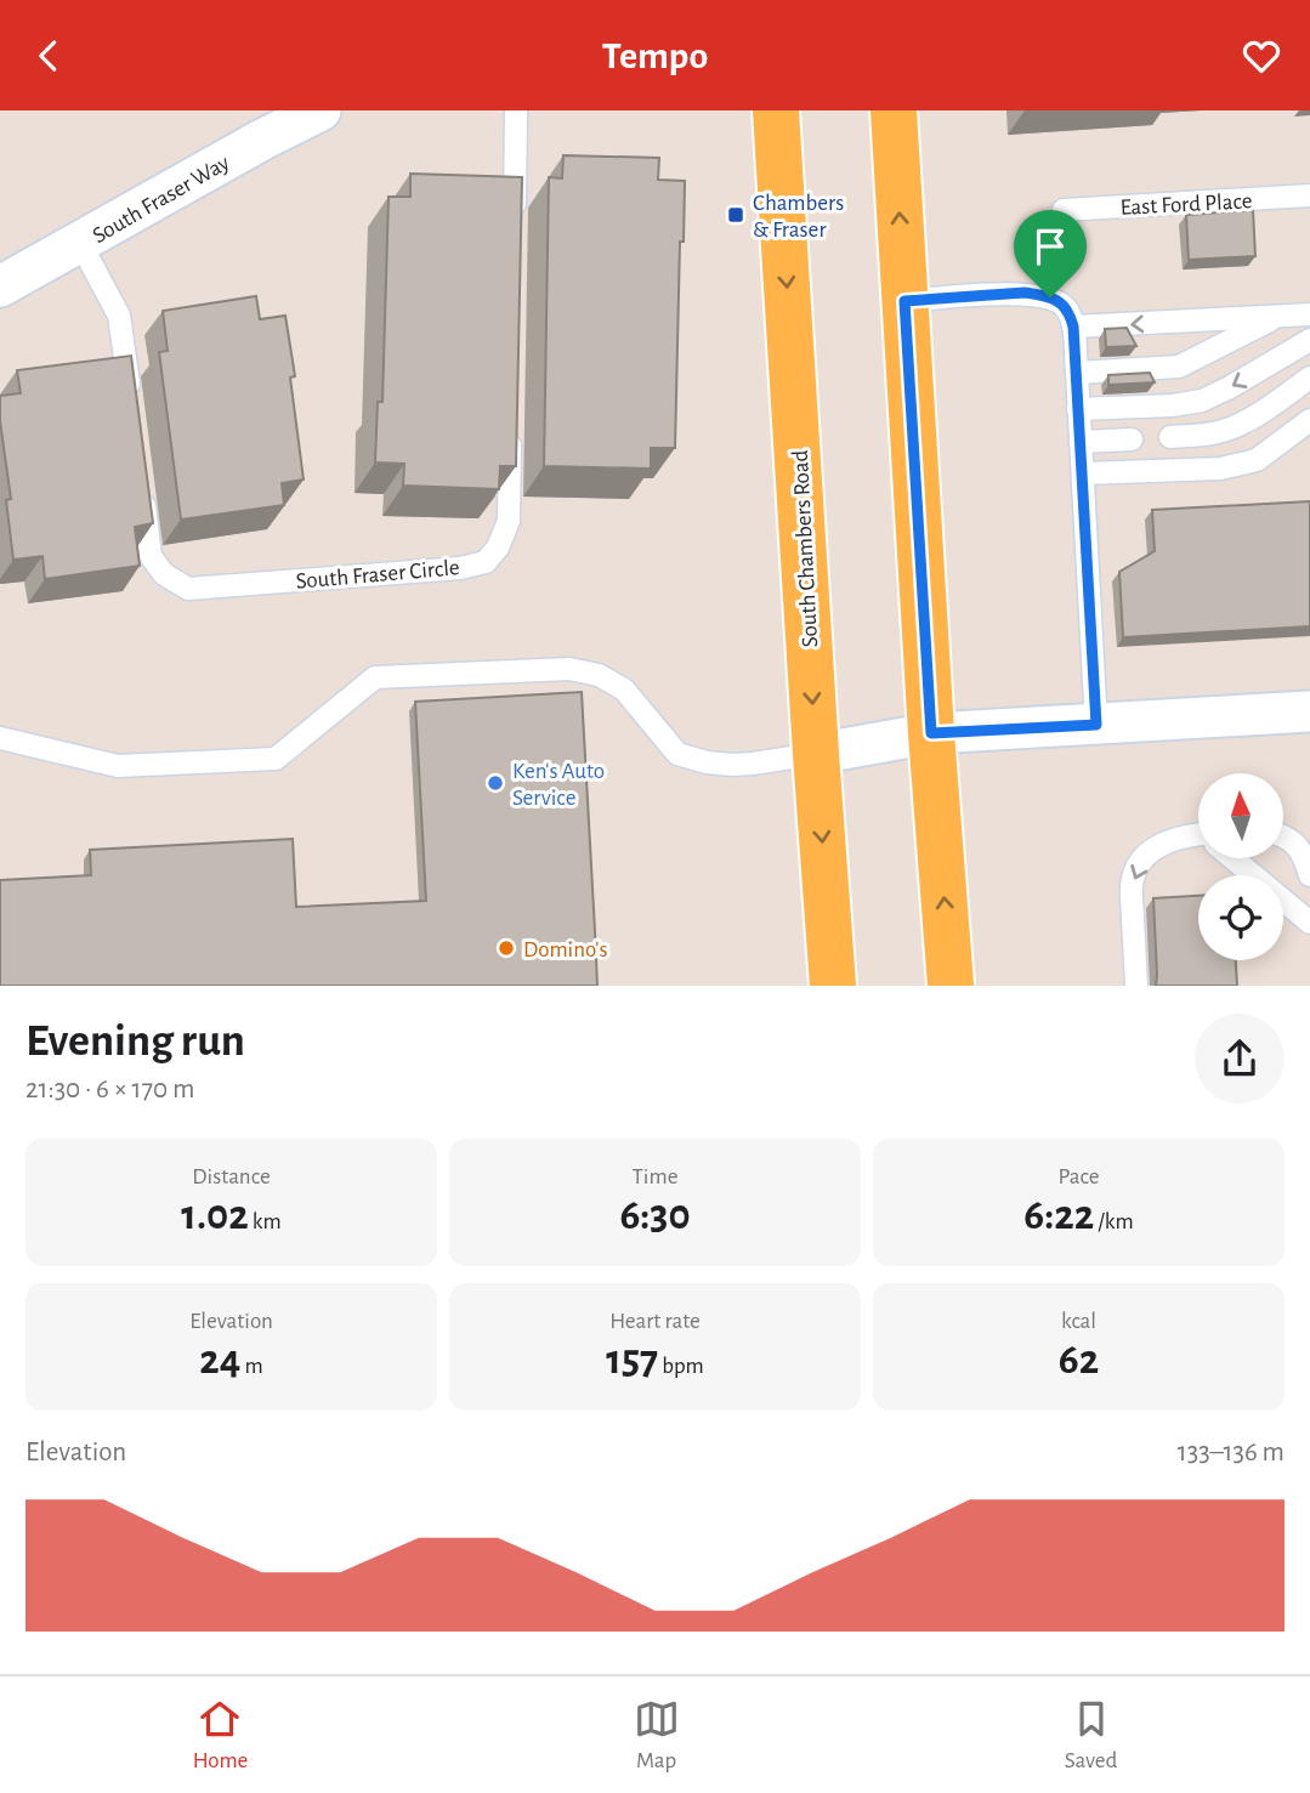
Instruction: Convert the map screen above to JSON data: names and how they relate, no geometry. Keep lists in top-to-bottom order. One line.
{"streets":{"main road":["South Chambers Road"],"street":["South Fraser Way"],"lane":["East Ford Place","South Fraser Circle"]},"places":{"transit":["Chambers & Fraser"],"other":["Ken's Auto Service","Domino's"]},"north":"top","page":{"header":"Tempo","heading":["Evening run","21:30 · 6 × 170 m"],"stats":[["Distance","1.02 km"],["Time","6:30"],["Pace","6:22 /km"],["Elevation","24 m"],["Heart rate","157 bpm"],["kcal","62"]],"chart":["Elevation","133–136 m"],"tabs":["Home","Map","Saved"]}}
